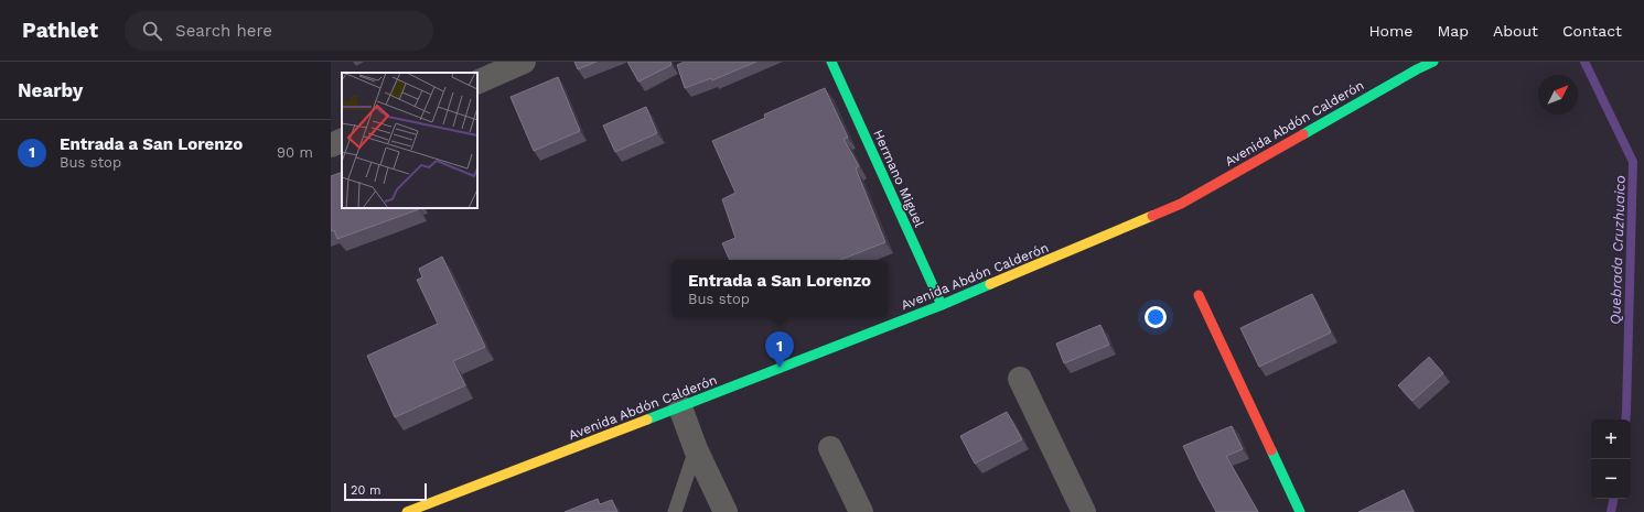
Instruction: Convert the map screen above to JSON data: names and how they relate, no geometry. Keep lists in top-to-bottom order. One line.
{"streets":{"street":["Avenida Abdón Calderón","Hermano Miguel"]},"crossings":[["Avenida Abdón Calderón","Hermano Miguel"]],"water":["Quebrada Cruzhuaico"],"scale_bar":"20 m","north":"top right","page":{"header":"Pathlet","search":"Search here","nav":["Home","Map","About","Contact"],"heading":"Nearby","list":[{"mark":"1","name":"Entrada a San Lorenzo","note":"Bus stop","value":"90 m"}],"popup":["Entrada a San Lorenzo","Bus stop"],"pins":"1","map_buttons":["+","−"],"scale":"20 m"}}
